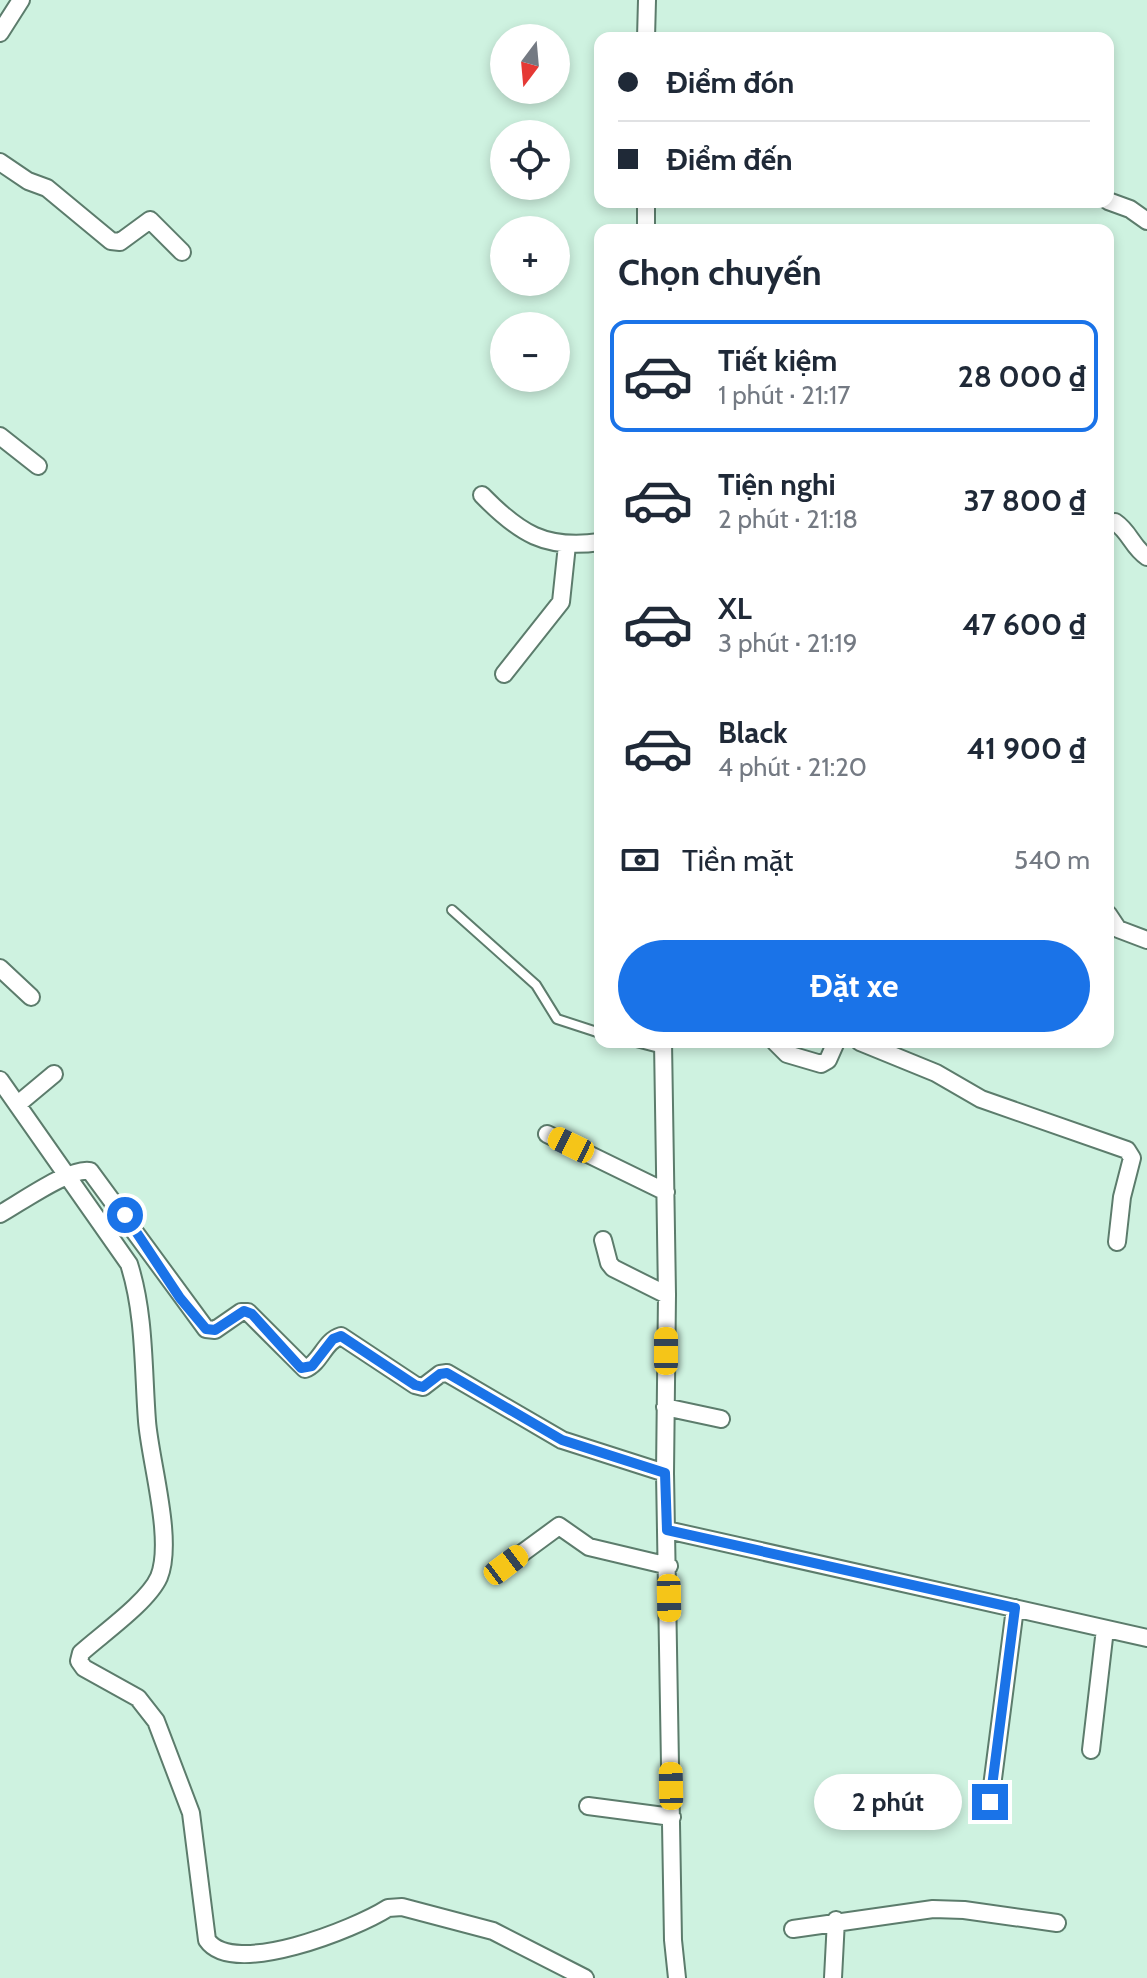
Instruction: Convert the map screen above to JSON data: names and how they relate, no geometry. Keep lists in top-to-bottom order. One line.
{"north":"bottom","page":{"map_buttons":["+","−"],"banner":["Điểm đón","Điểm đến"],"heading":"Chọn chuyến","list":[{"name":"Tiết kiệm","note":"1 phút · 21:17","value":"28 000 ₫"},{"name":"Tiện nghi","note":"2 phút · 21:18","value":"37 800 ₫"},{"name":"XL","note":"3 phút · 21:19","value":"47 600 ₫"},{"name":"Black","note":"4 phút · 21:20","value":"41 900 ₫"}],"pay":["Tiền mặt","540 m"],"buttons":"Đặt xe","bubble":"2 phút"}}
